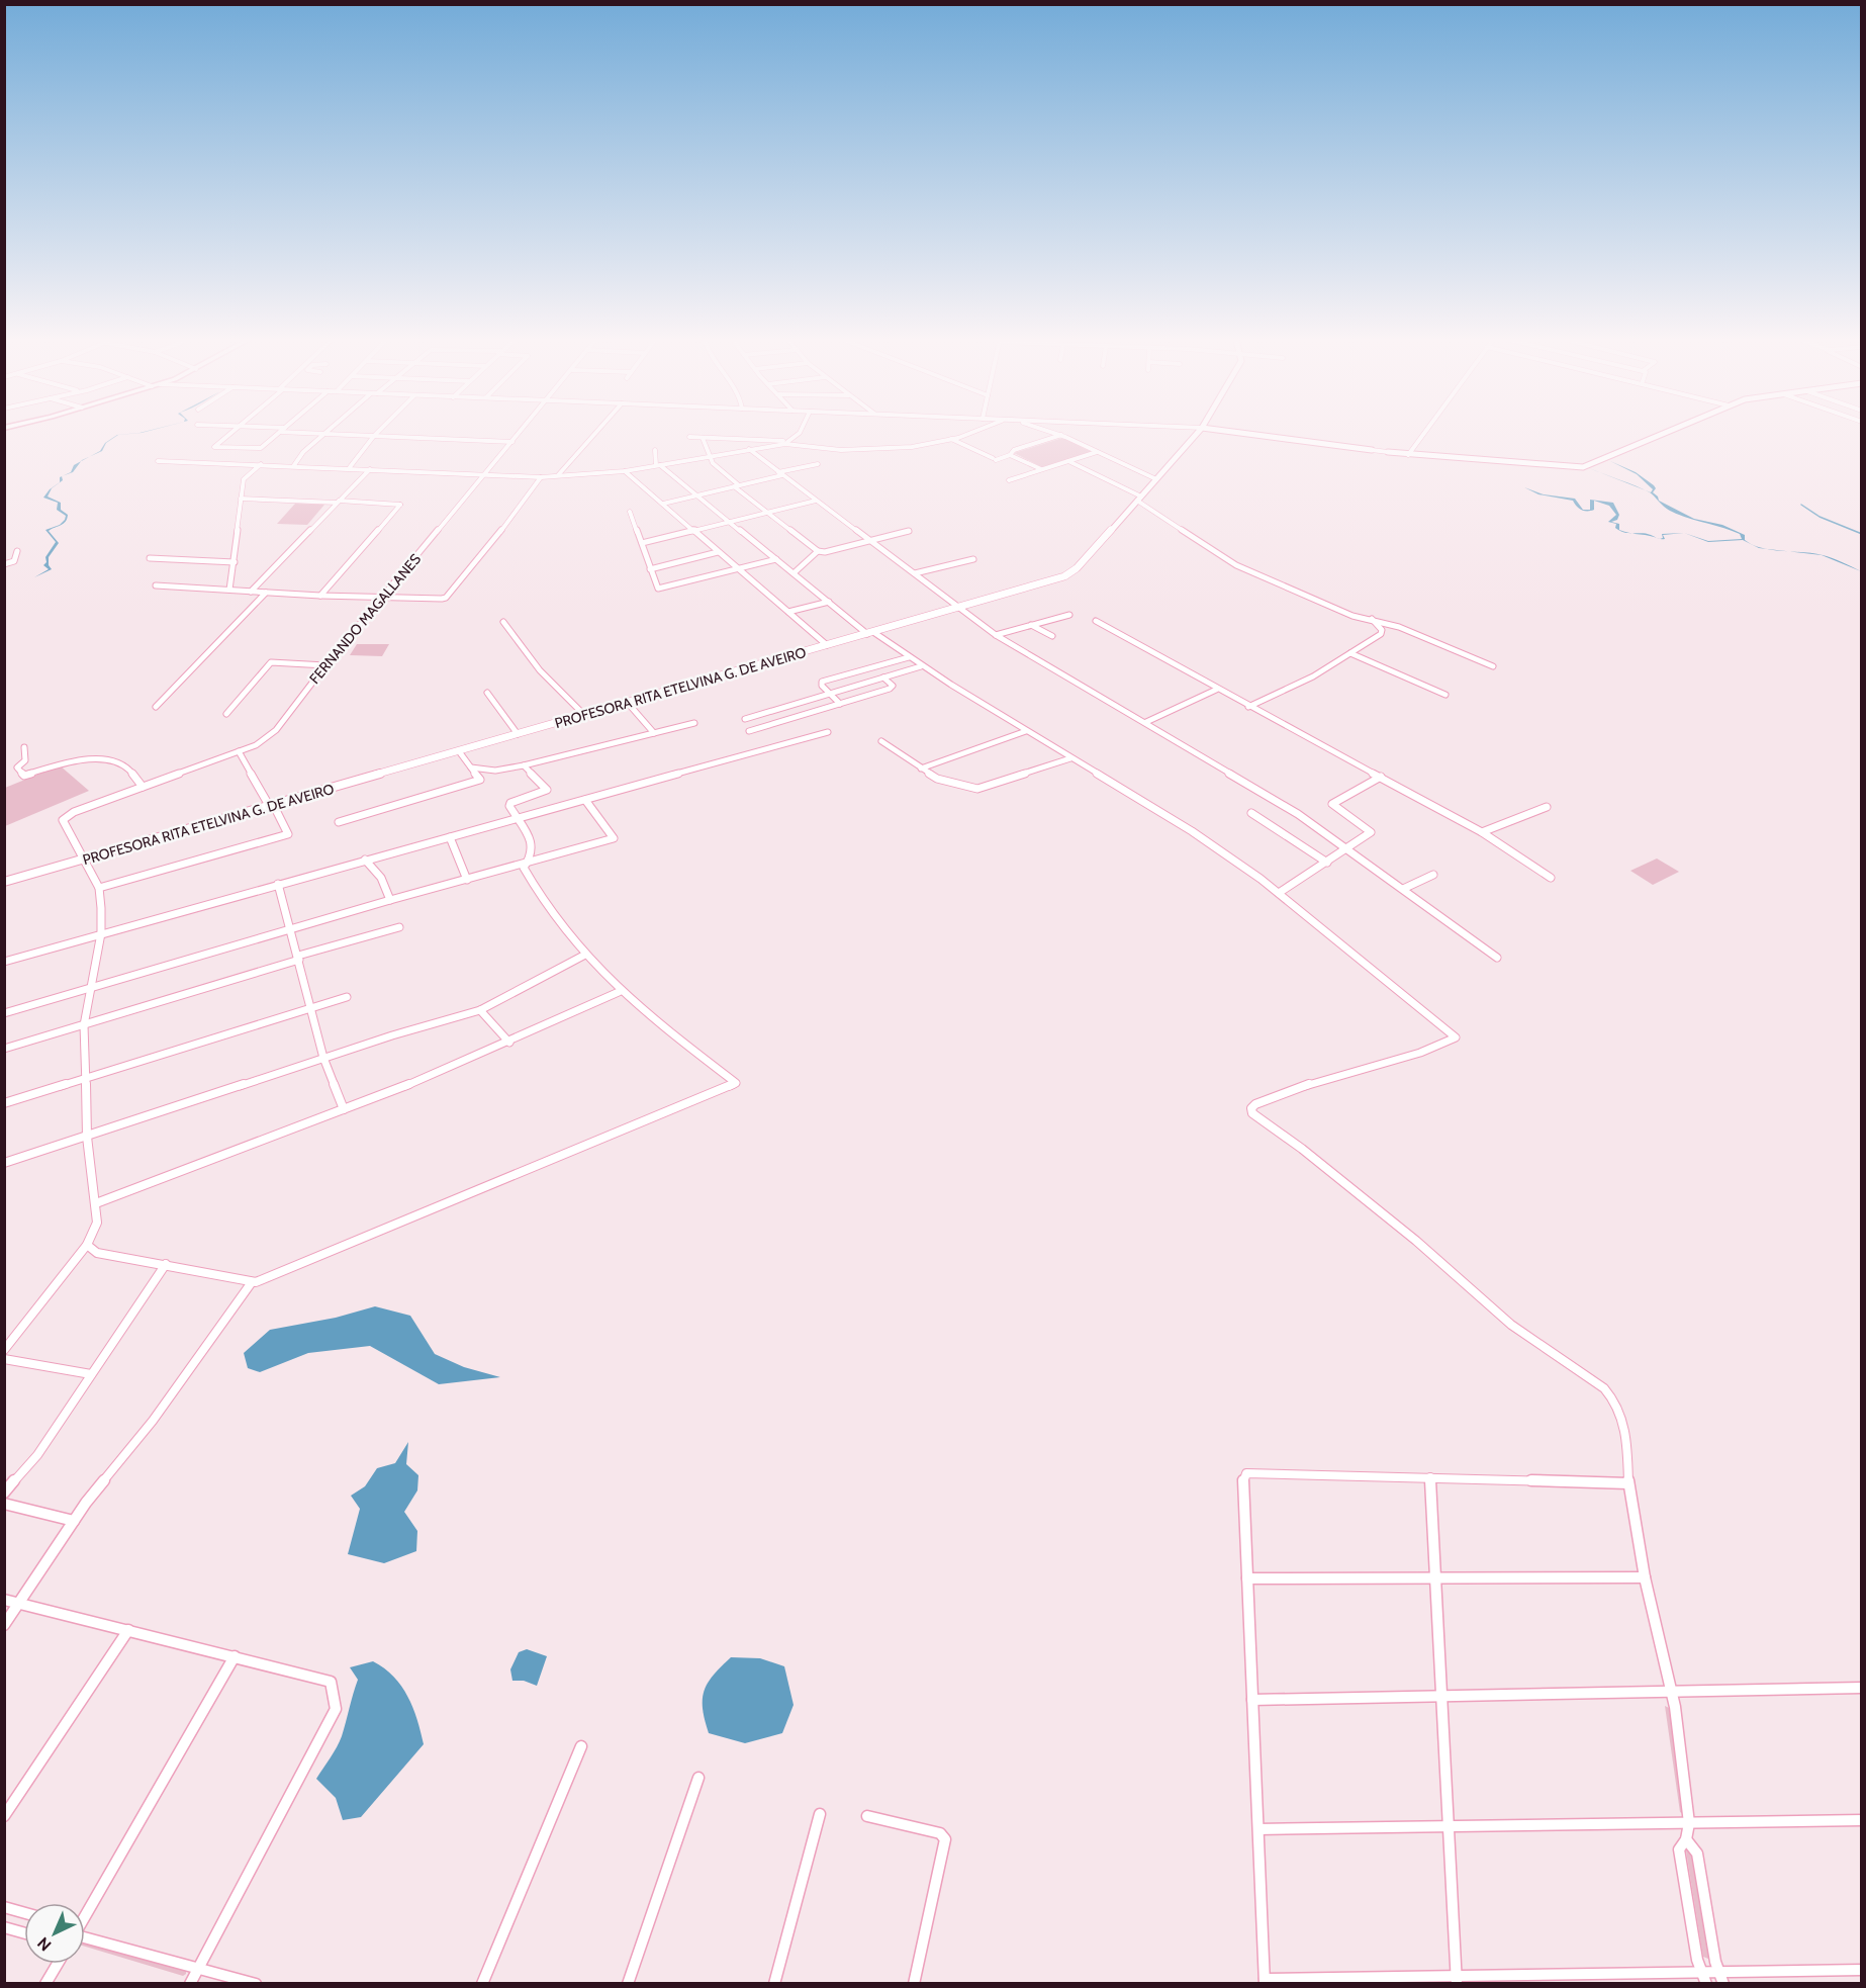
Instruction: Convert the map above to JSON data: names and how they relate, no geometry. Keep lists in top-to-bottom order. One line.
{"streets":{"street":["FERNANDO MAGALLANES","PROFESORA RITA ETELVINA G. DE AVEIRO"]},"crossings":[["FERNANDO MAGALLANES","PROFESORA RITA ETELVINA G. DE AVEIRO"]],"north":"bottom left"}
